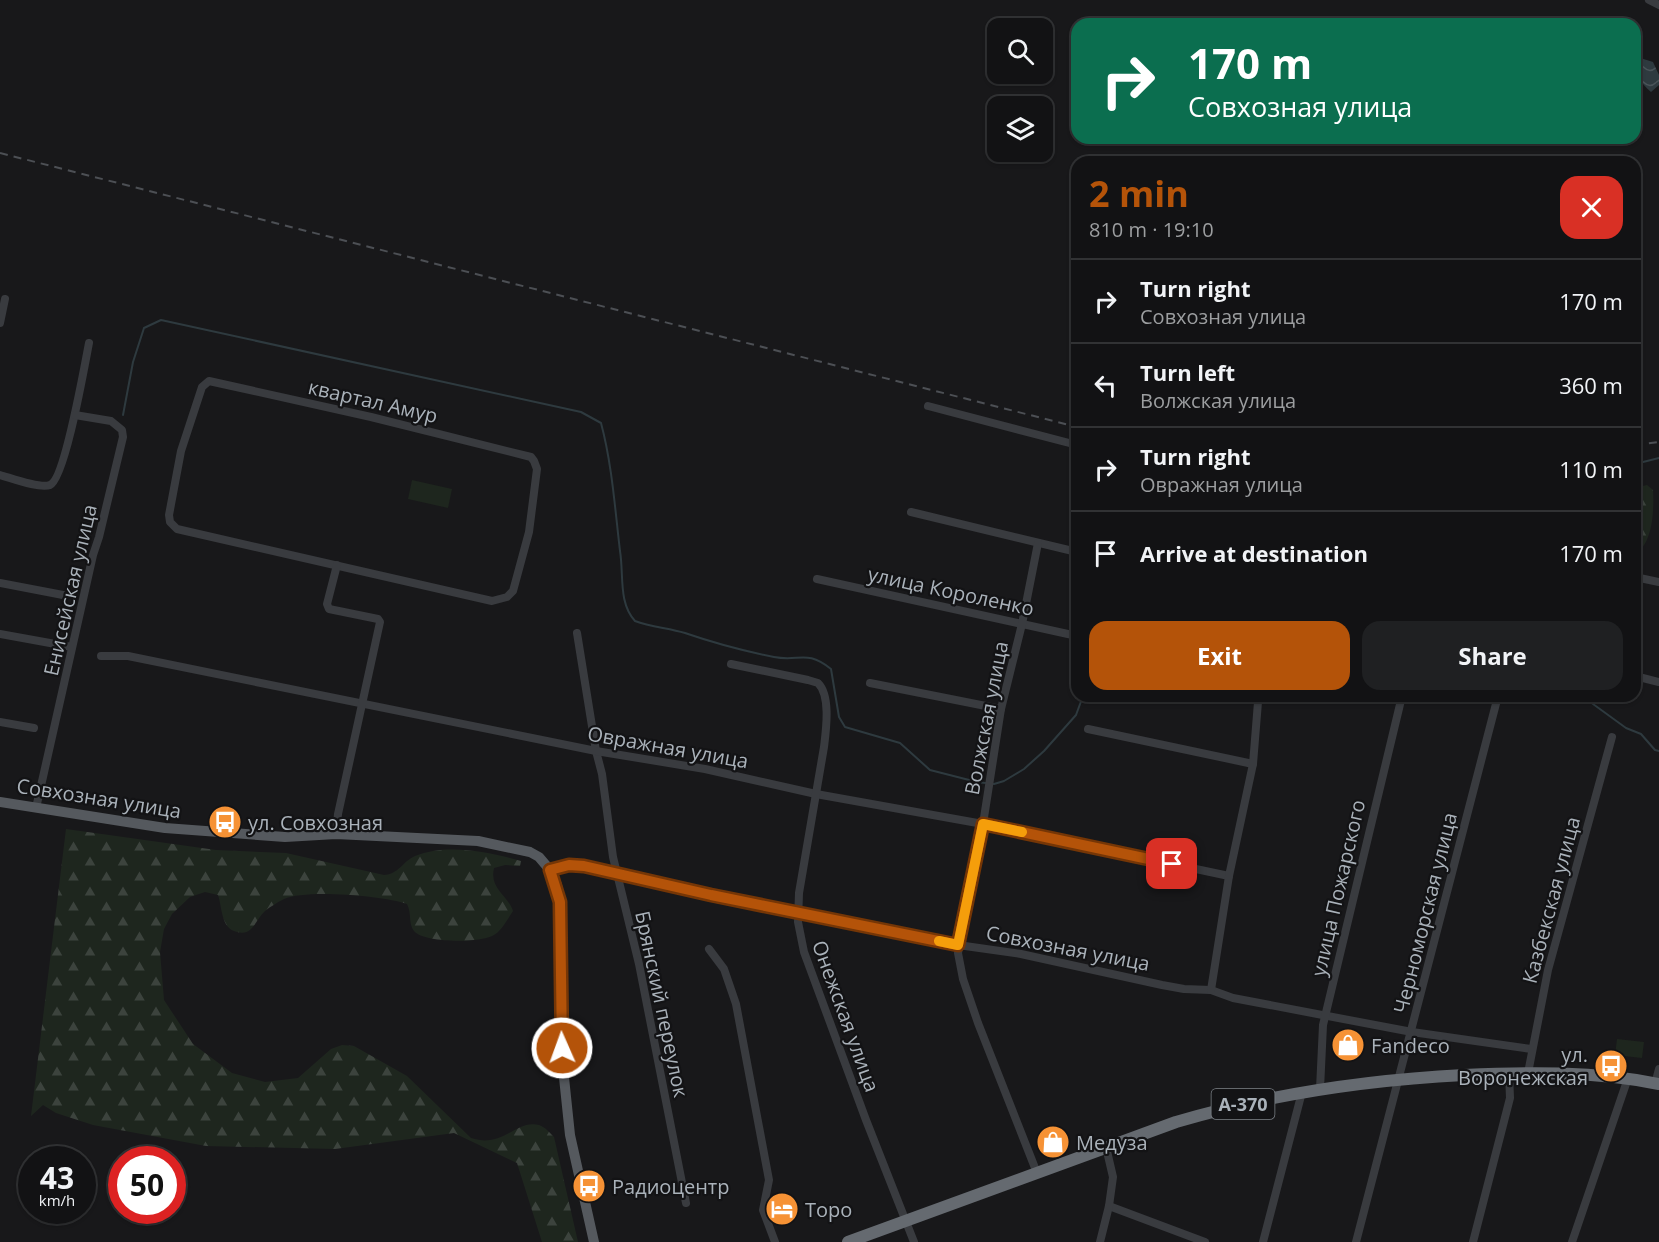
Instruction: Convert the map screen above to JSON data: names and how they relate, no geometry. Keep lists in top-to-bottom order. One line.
{"streets":{"highway":["А-370"],"main road":["Совхозная улица"],"street":["квартал Амур","Енисейская улица","улица Короленко","Волжская улица","Овражная улица","улица Пожарского","Казбекская улица","Черноморская улица","Брянский переулок","Онежская улица"]},"crossings":[["Енисейская улица","Совхозная улица"],["улица Короленко","Волжская улица"],["Волжская улица","Овражная улица"],["Волжская улица","Совхозная улица"],["Волжская улица","А-370"],["Овражная улица","Брянский переулок"],["Овражная улица","Онежская улица"],["Совхозная улица","улица Пожарского"],["Совхозная улица","Казбекская улица"],["Совхозная улица","Черноморская улица"],["Совхозная улица","Брянский переулок"],["Совхозная улица","Онежская улица"],["улица Пожарского","А-370"],["Казбекская улица","А-370"],["Черноморская улица","А-370"],["Онежская улица","А-370"]],"places":{"bus stop":["ул. Совхозная","ул. Воронежская","Радиоцентр"],"shop":["Fandeco","Медуза"],"hotel":["Торо"]},"page":{"turn":["170 m","Совхозная улица"],"heading":["2 min","810 m · 19:10"],"list":[{"name":"Turn right","note":"Совхозная улица","value":"170 m"},{"name":"Turn left","note":"Волжская улица","value":"360 m"},{"name":"Turn right","note":"Овражная улица","value":"110 m"},{"name":"Arrive at destination","value":"170 m"}],"buttons":["Exit","Share"],"speed":"43 km/h","limit":"50"}}
